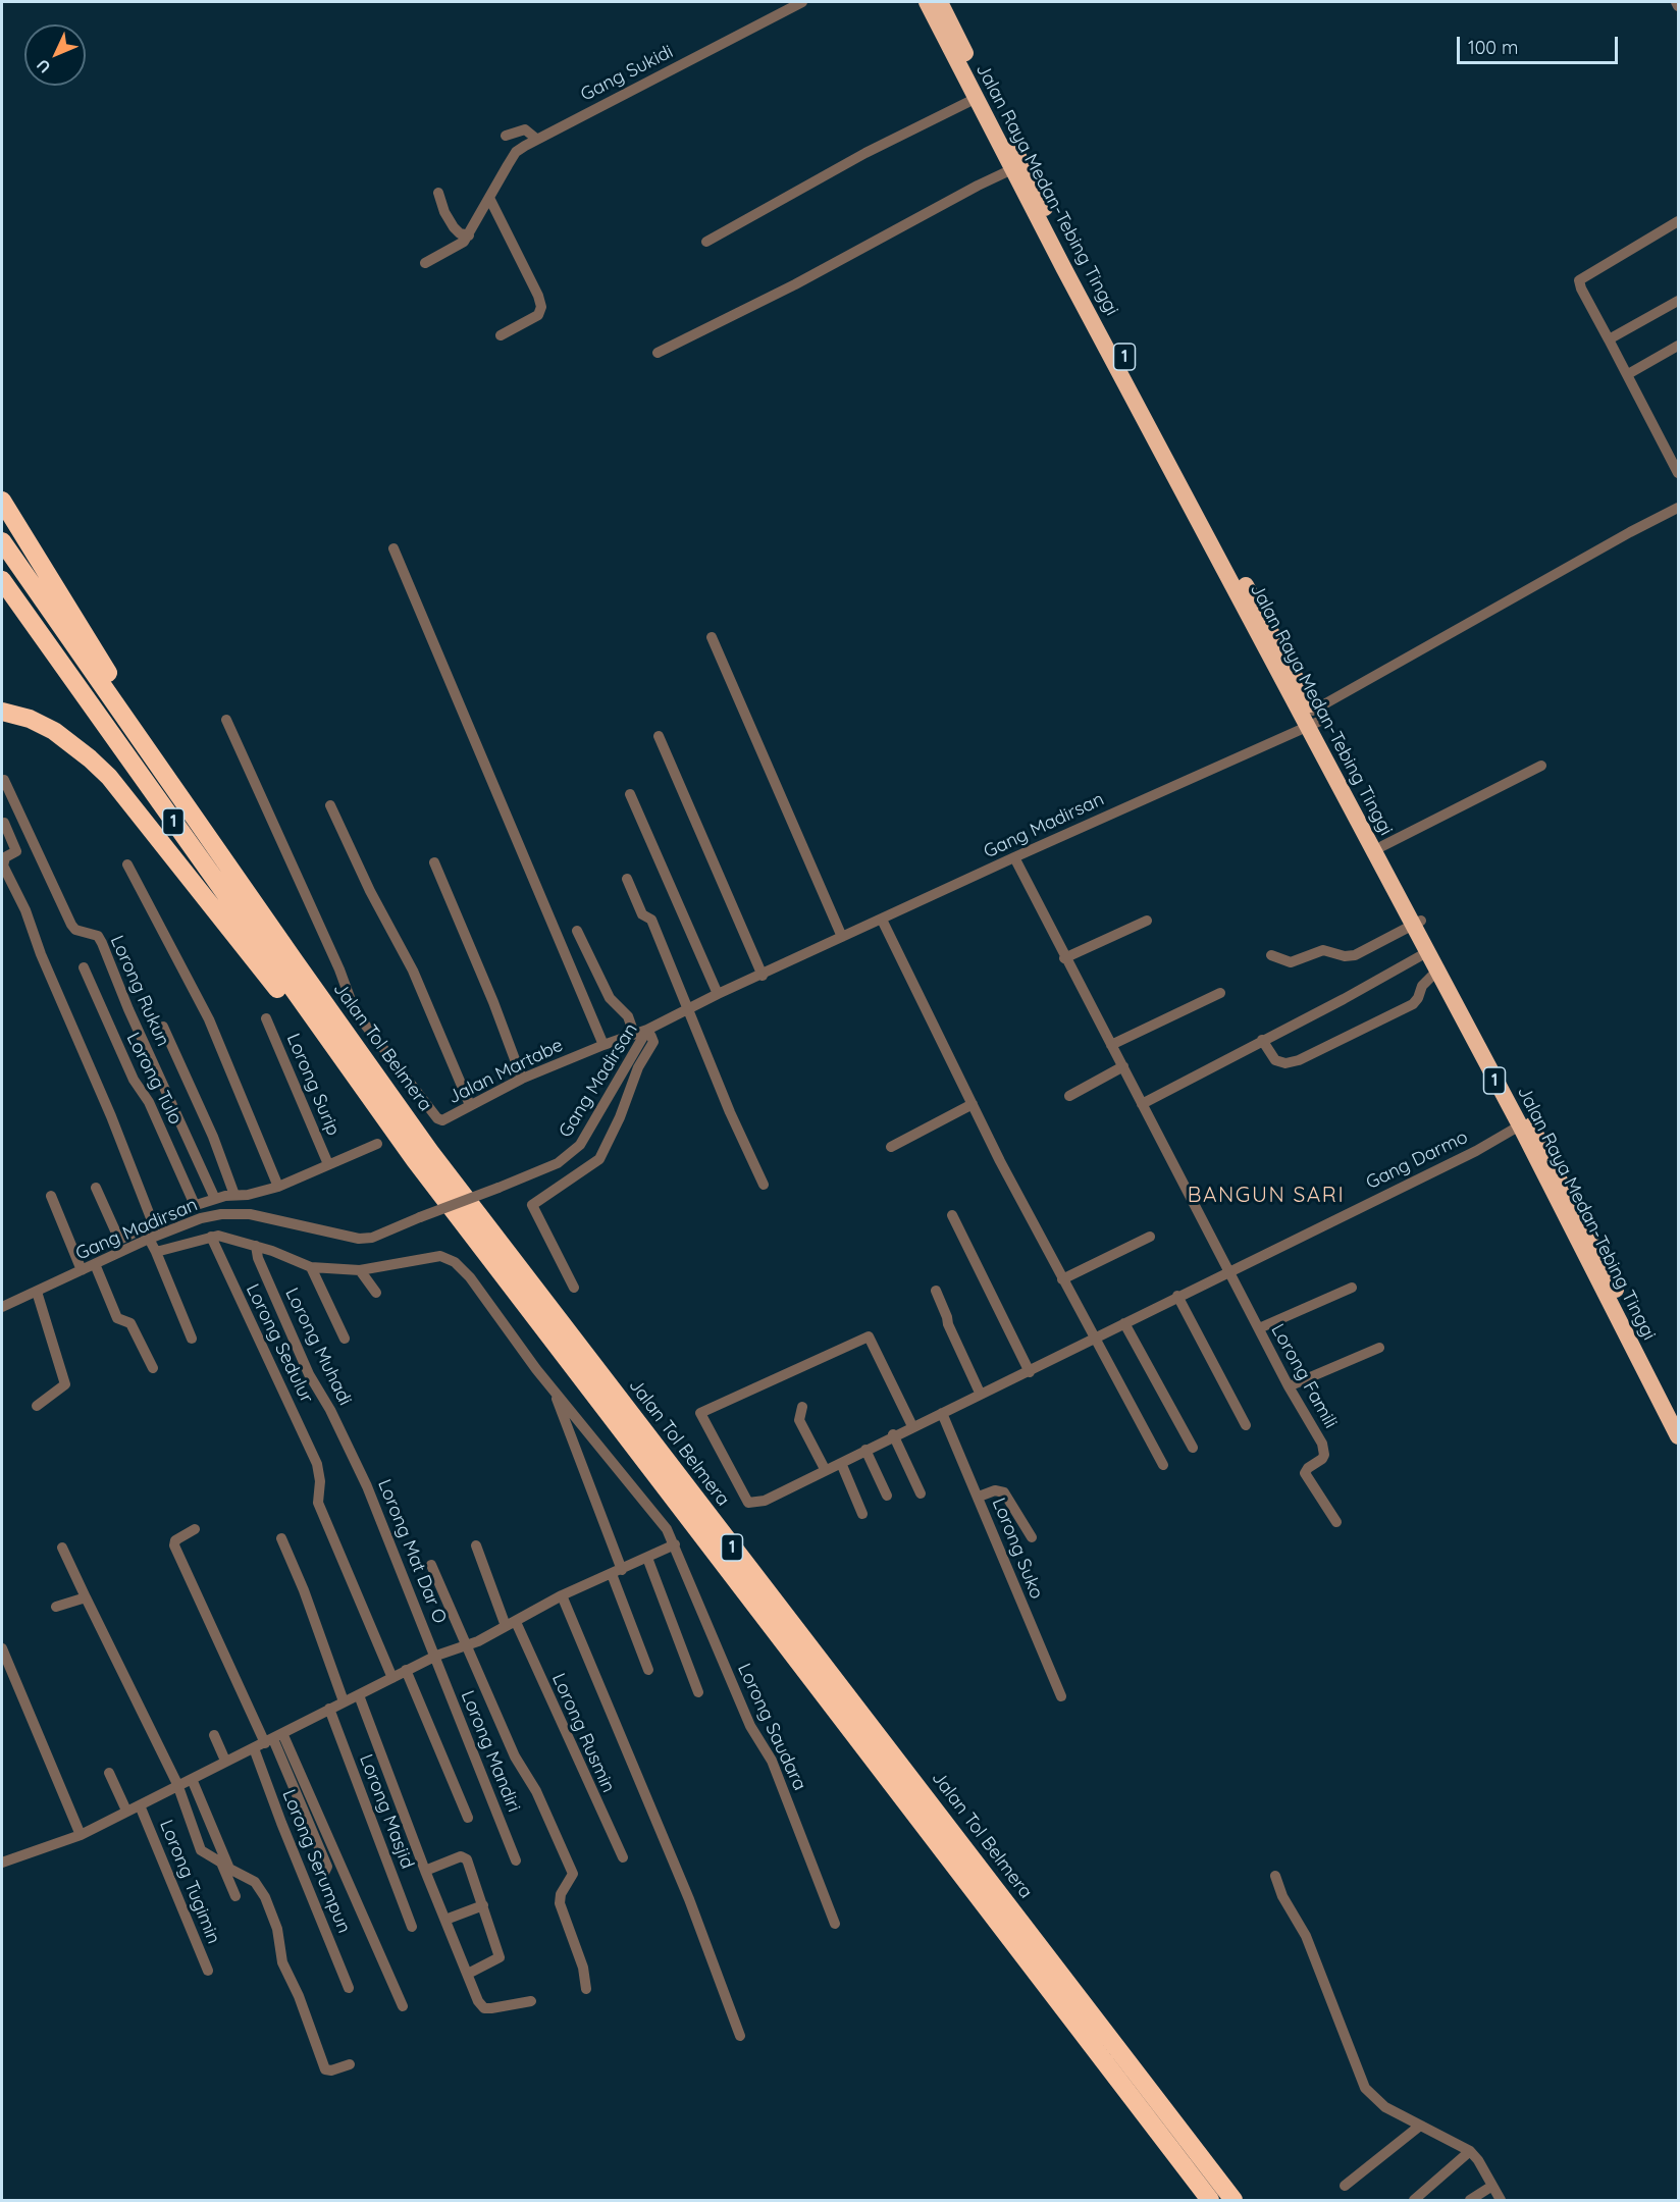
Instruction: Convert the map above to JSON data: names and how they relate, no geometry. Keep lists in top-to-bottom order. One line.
{"streets":{"highway":["Jalan Raya Medan-Tebing Tinggi","1","Jalan Tol Belmera"],"street":["Gang Sukidi","Gang Madirsan","Lorong Rukun","Jalan Martabe","Lorong Tulo","Lorong Surip","Gang Darmo","Lorong Sedulur","Lorong Muhadi","Lorong Famili","Lorong Suko","Lorong Mat Dar O","Lorong Saudara","Lorong Rusmin","Lorong Mandiri","Lorong Masjid","Lorong Serumpun","Lorong Tugimin"]},"crossings":[["Jalan Raya Medan-Tebing Tinggi","Gang Madirsan"],["Jalan Raya Medan-Tebing Tinggi","Gang Darmo"],["1","Jalan Tol Belmera"],["Gang Madirsan","Jalan Martabe"],["Gang Madirsan","Lorong Famili"],["Gang Darmo","Lorong Famili"],["Gang Darmo","Lorong Suko"],["Lorong Muhadi","Lorong Mat Dar O"],["Lorong Mat Dar O","Lorong Mandiri"]],"districts":["BANGUN SARI"],"scale_bar":"100 m","north":"bottom left"}
